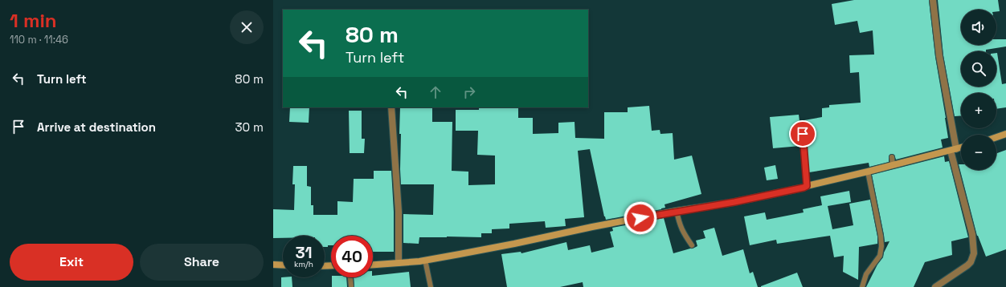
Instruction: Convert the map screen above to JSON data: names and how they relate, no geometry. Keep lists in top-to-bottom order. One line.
{"page":{"heading":["1 min","110 m · 11:46"],"map_buttons":["+","−"],"turn":["80 m","Turn left"],"list":[{"name":"Turn left","value":"80 m"},{"name":"Arrive at destination","value":"30 m"}],"speed":"31 km/h","limit":"40","buttons":["Exit","Share"]}}
